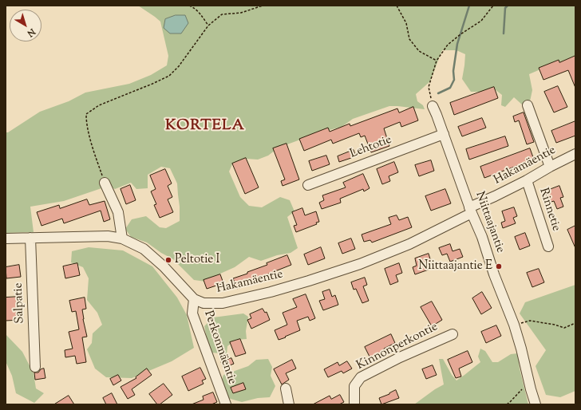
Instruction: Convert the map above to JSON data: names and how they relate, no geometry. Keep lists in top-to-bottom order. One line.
{"streets":{"street":["Lehtotie","Hakamäentie","Rinnetie","Niittaajantie","Salpatie","Kinnonperkontie","Perkonmäentie"]},"crossings":[["Lehtotie","Niittaajantie"],["Hakamäentie","Rinnetie"],["Hakamäentie","Niittaajantie"],["Hakamäentie","Perkonmäentie"]],"districts":["KORTELA"],"places":["Peltotie I","Niittaajantie E"],"north":"bottom right"}
